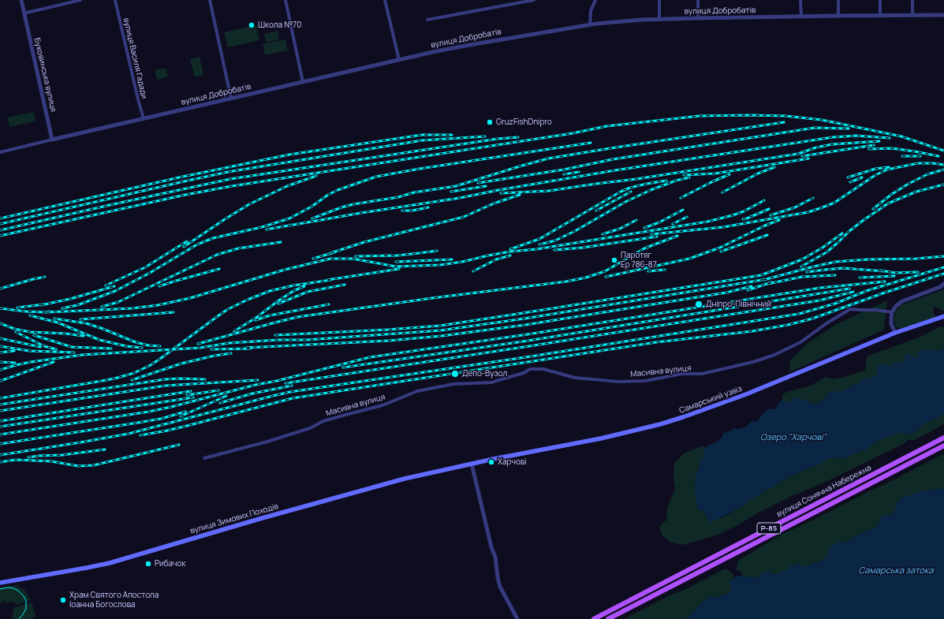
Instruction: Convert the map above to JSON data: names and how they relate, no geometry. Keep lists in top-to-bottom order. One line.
{"streets":{"main road":["Самарський узвіз","вулиця Сонячна Набережна","вулиця Зимових Походів","Р-85"],"street":["вулиця Добробатів","вулиця Василя Гадади","Буковинська вулиця","Масивна вулиця"]},"crossings":[["вулиця Добробатів","вулиця Василя Гадади"],["вулиця Добробатів","Буковинська вулиця"],["Самарський узвіз","вулиця Зимових Походів"]],"water":["Озеро \"Харчові\"","Самарська затока"],"places":["Школа №70","GruzFishDnipro","Паротяг Ер 786-87","Дніпро-Північний","Депо-Вузол","Харчові","Рибачок","Храм Святого Апостола Іоанна Богослова"]}
